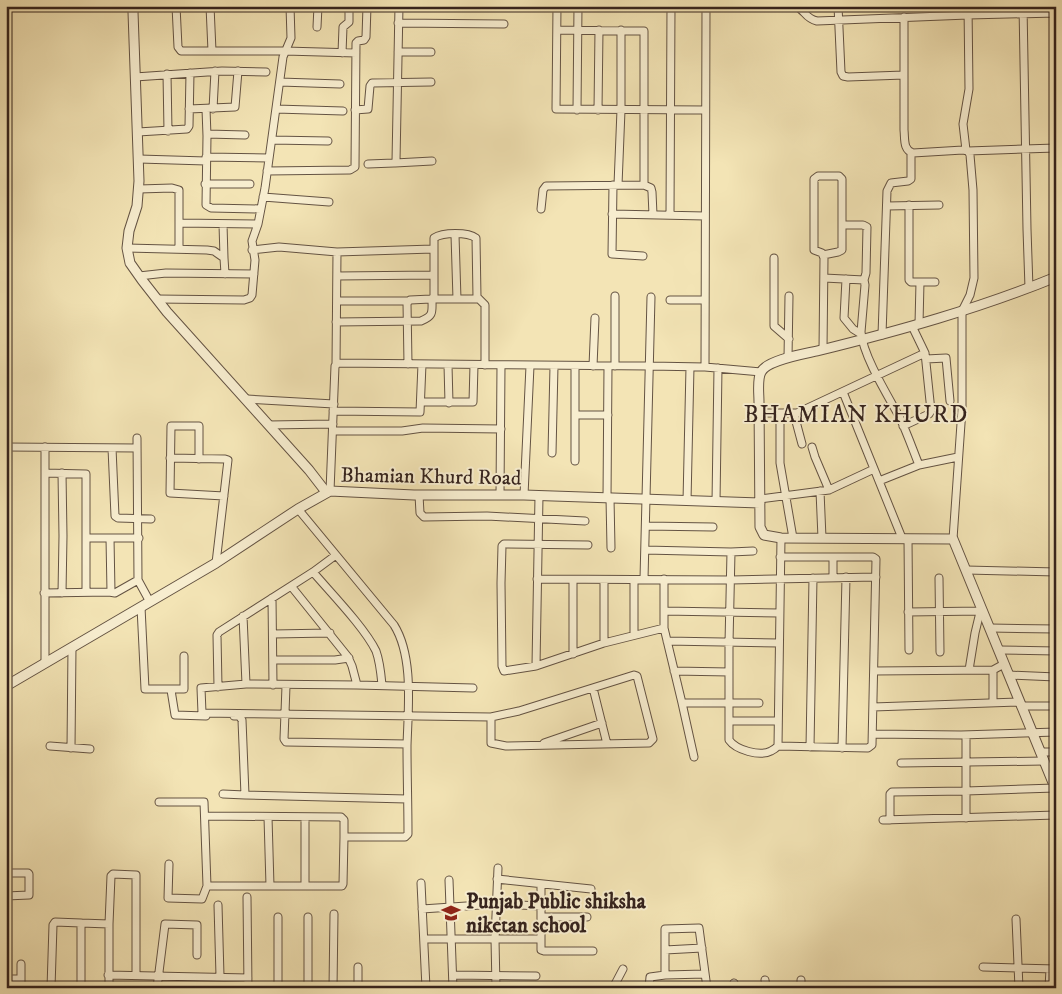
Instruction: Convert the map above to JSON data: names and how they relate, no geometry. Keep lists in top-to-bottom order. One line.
{"streets":{"street":["Bhamian Khurd Road"]},"districts":["BHAMIAN KHURD"],"places":{"school or university":["Punjab Public shiksha niketan school"]}}
